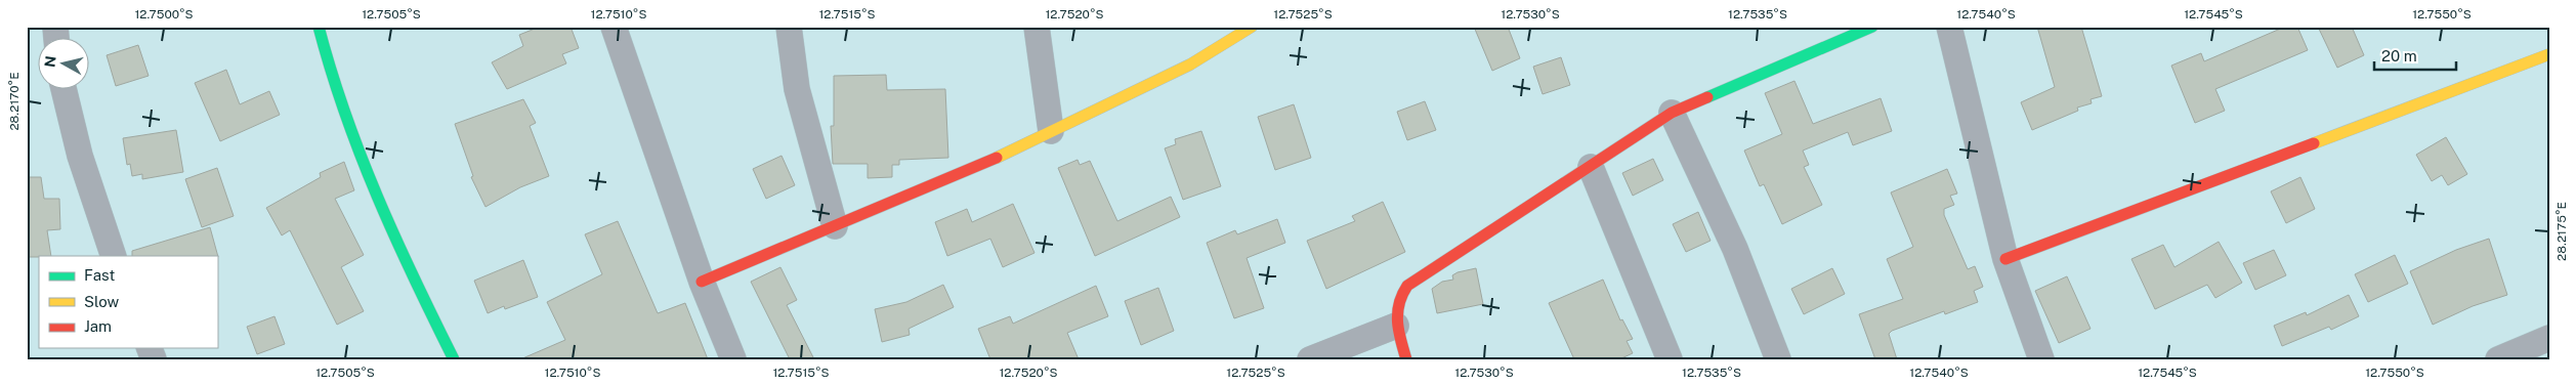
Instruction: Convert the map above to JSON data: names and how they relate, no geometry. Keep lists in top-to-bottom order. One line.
{"legend":["Fast","Slow","Jam"],"scale_bar":"20 m","north":"left","coordinates":["12.7500°S","12.7505°S","12.7510°S","12.7515°S","12.7520°S","12.7525°S","12.7530°S","12.7535°S","12.7540°S","12.7545°S","12.7550°S","28.2170°E","28.2175°E"]}
